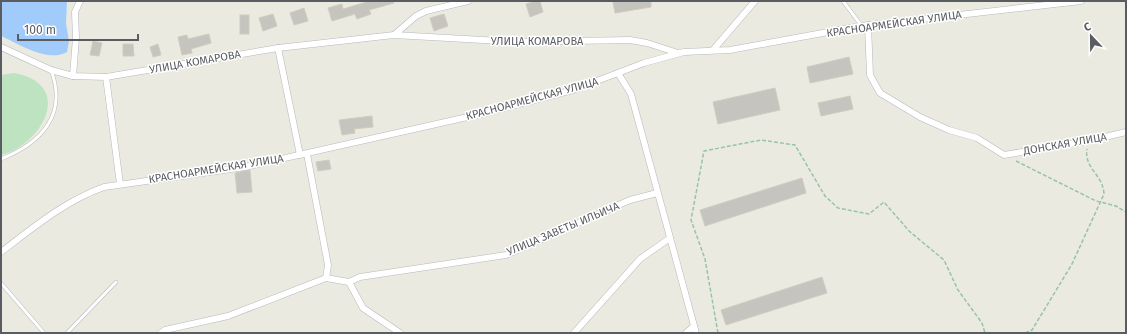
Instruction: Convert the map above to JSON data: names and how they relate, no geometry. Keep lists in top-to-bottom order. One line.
{"streets":{"street":["КРАСНОАРМЕЙСКАЯ УЛИЦА","УЛИЦА КОМАРОВА","ДОНСКАЯ УЛИЦА","УЛИЦА ЗАВЕТЫ ИЛЬИЧА"]},"crossings":[["КРАСНОАРМЕЙСКАЯ УЛИЦА","УЛИЦА КОМАРОВА"]],"scale_bar":"100 m","north":"top"}
